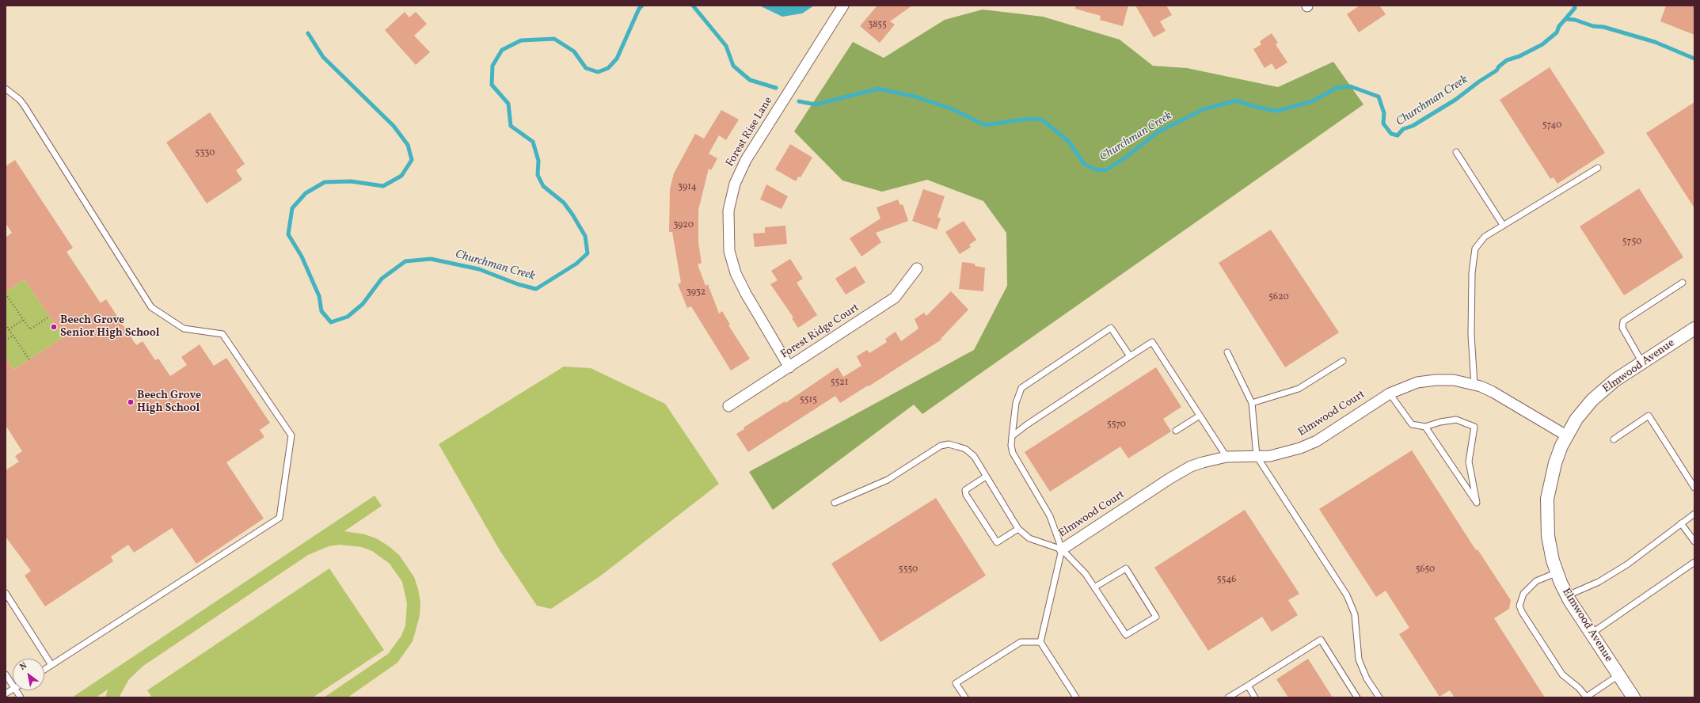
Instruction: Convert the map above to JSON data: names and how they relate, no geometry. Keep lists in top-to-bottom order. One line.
{"streets":{"street":["Forest Rise Lane","Forest Ridge Court","Elmwood Avenue","Elmwood Court"]},"crossings":[["Forest Rise Lane","Forest Ridge Court"],["Elmwood Avenue","Elmwood Court"]],"water":["Churchman Creek"],"places":["Beech Grove Senior High School","Beech Grove High School"],"house_numbers":["3855","5740","5330","3914","3920","5750","3932","5620","5521","5515","5570","5550","5650","5546"],"north":"top left"}
